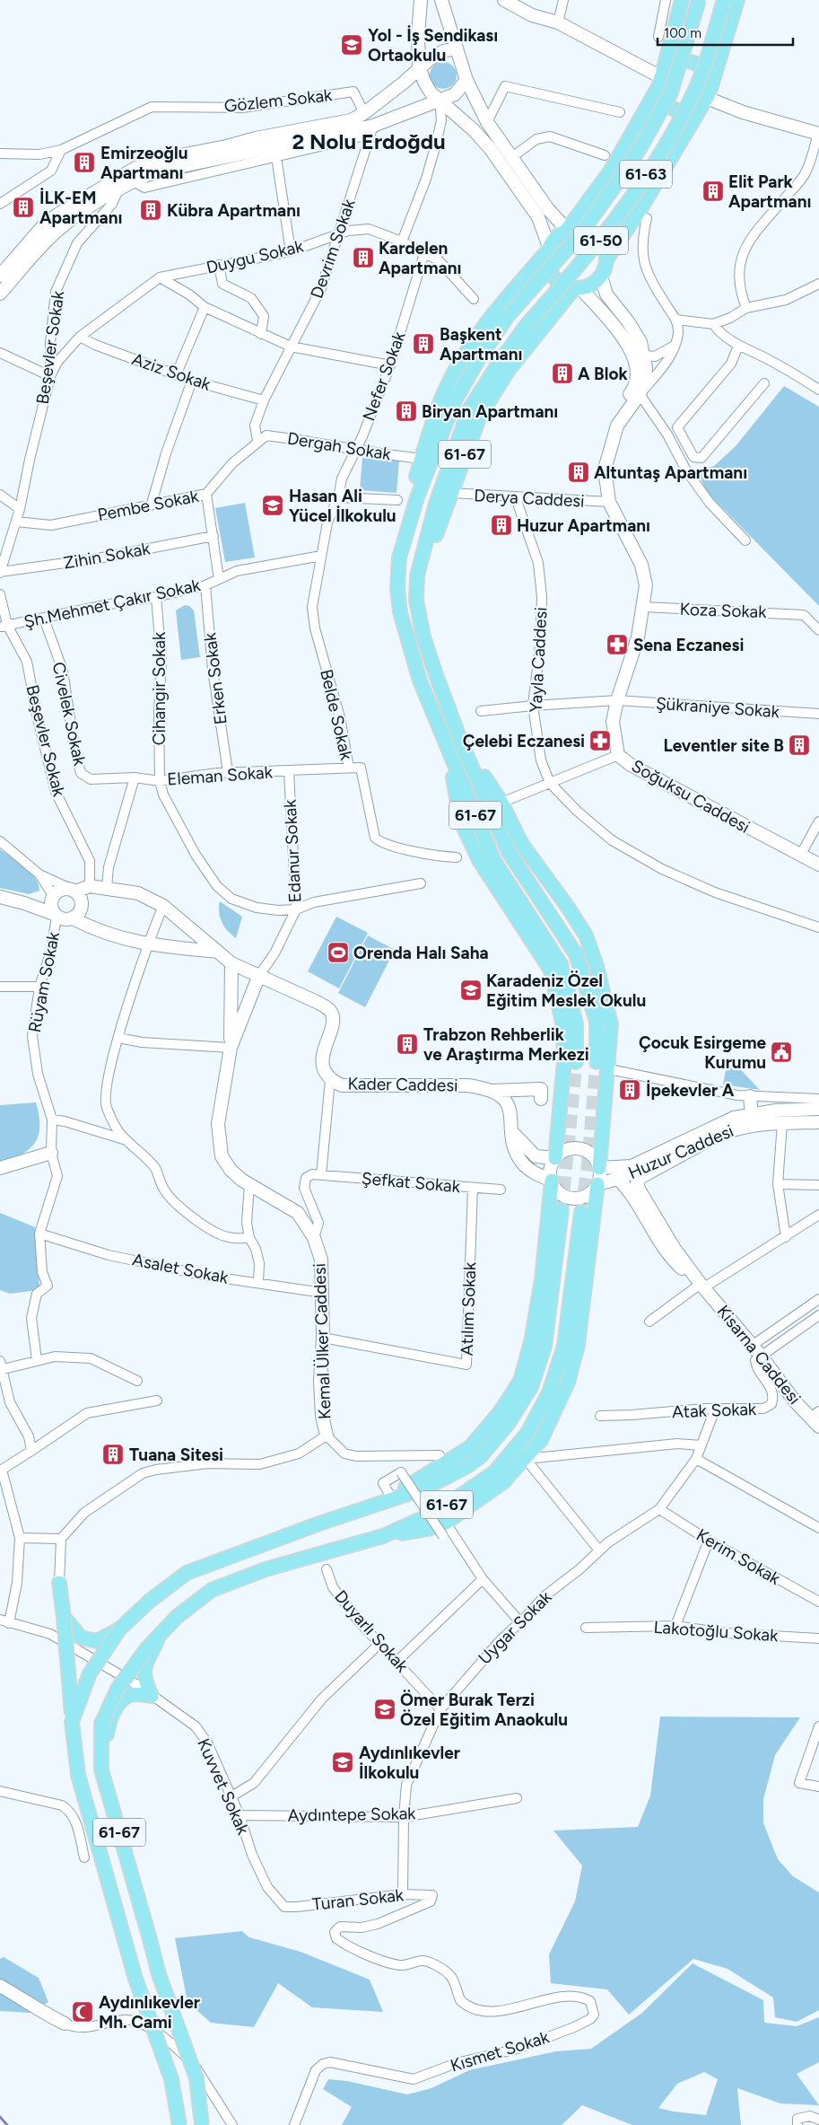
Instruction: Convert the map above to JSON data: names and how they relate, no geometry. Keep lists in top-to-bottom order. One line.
{"streets":{"main road":["61-63","61-50","61-67"],"street":["Gözlem Sokak","Devrim Sokak","Duygu Sokak","Beşevler Sokak","Aziz Sokak","Nefer Sokak","Dergah Sokak","Derya Caddesi","Pembe Sokak","Zihin Sokak","Şh.Mehmet Çakır Sokak","Koza Sokak","Yayla Caddesi","Erken Sokak","Cihangir Sokak","Şükraniye Sokak","Civelek Sokak","Belde Sokak","Eleman Sokak","Soğuksu Caddesi","Edanur Sokak","Rüyam Sokak","Kader Caddesi","Huzur Caddesi","Şefkat Sokak","Asalet Sokak","Atılım Sokak","Kemal Ülker Caddesi","Kisarna Caddesi","Atak Sokak","Kerim Sokak","Uygar Sokak","Duyarlı Sokak","Lakotoğlu Sokak","Kuvvet Sokak","Aydıntepe Sokak","Turan Sokak","Kısmet Sokak"]},"crossings":[["61-63","61-50"],["61-63","61-67"],["61-50","61-67"],["Devrim Sokak","Duygu Sokak"],["Devrim Sokak","Aziz Sokak"],["Devrim Sokak","Dergah Sokak"],["Devrim Sokak","Pembe Sokak"],["Duygu Sokak","Beşevler Sokak"],["Duygu Sokak","Aziz Sokak"],["Duygu Sokak","Nefer Sokak"],["Beşevler Sokak","Pembe Sokak"],["Beşevler Sokak","Zihin Sokak"],["Beşevler Sokak","Şh.Mehmet Çakır Sokak"],["Beşevler Sokak","Kader Caddesi"],["Nefer Sokak","Dergah Sokak"],["Nefer Sokak","Belde Sokak"],["Dergah Sokak","61-67"],["Dergah Sokak","Pembe Sokak"],["61-67","Derya Caddesi"],["61-67","Kader Caddesi"],["61-67","Huzur Caddesi"],["61-67","Kuvvet Sokak"],["Derya Caddesi","Yayla Caddesi"],["Derya Caddesi","Soğuksu Caddesi"],["Şh.Mehmet Çakır Sokak","Erken Sokak"],["Şh.Mehmet Çakır Sokak","Cihangir Sokak"],["Şh.Mehmet Çakır Sokak","Civelek Sokak"],["Şh.Mehmet Çakır Sokak","Belde Sokak"],["Koza Sokak","Soğuksu Caddesi"],["Yayla Caddesi","Şükraniye Sokak"],["Erken Sokak","Eleman Sokak"],["Cihangir Sokak","Eleman Sokak"],["Şükraniye Sokak","Soğuksu Caddesi"],["Civelek Sokak","Eleman Sokak"],["Belde Sokak","Eleman Sokak"],["Eleman Sokak","Edanur Sokak"],["Edanur Sokak","Kader Caddesi"],["Edanur Sokak","Kemal Ülker Caddesi"],["Rüyam Sokak","Kader Caddesi"],["Rüyam Sokak","Asalet Sokak"],["Kader Caddesi","Huzur Caddesi"],["Kader Caddesi","Kemal Ülker Caddesi"],["Şefkat Sokak","Atılım Sokak"],["Asalet Sokak","Kemal Ülker Caddesi"],["Atılım Sokak","Kemal Ülker Caddesi"],["Kisarna Caddesi","Atak Sokak"],["Atak Sokak","Uygar Sokak"],["Kerim Sokak","Uygar Sokak"],["Uygar Sokak","Duyarlı Sokak"],["Uygar Sokak","Aydıntepe Sokak"],["Uygar Sokak","Turan Sokak"],["Kuvvet Sokak","Aydıntepe Sokak"],["Kuvvet Sokak","Turan Sokak"],["Turan Sokak","Kısmet Sokak"]],"districts":["2 Nolu Erdoğdu"],"places":{"school or university":["Yol - İş Sendikası Ortaokulu","Hasan Ali Yücel İlkokulu","Karadeniz Özel Eğitim Meslek Okulu","Ömer Burak Terzi Özel Eğitim Anaokulu","Aydınlıkevler İlkokulu"],"building":["Emirzeoğlu Apartmanı","Elit Park Apartmanı","İLK-EM Apartmanı","Kübra Apartmanı","Kardelen Apartmanı","Başkent Apartmanı","A Blok","Biryan Apartmanı","Altuntaş Apartmanı","Huzur Apartmanı","Leventler site B","Trabzon Rehberlik ve Araştırma Merkezi","İpekevler A","Tuana Sitesi"],"pharmacy":["Sena Eczanesi","Çelebi Eczanesi"],"sports":["Orenda Halı Saha"],"public building":["Çocuk Esirgeme Kurumu"],"mosque":["Aydınlıkevler Mh. Cami"]},"scale_bar":"100 m"}
